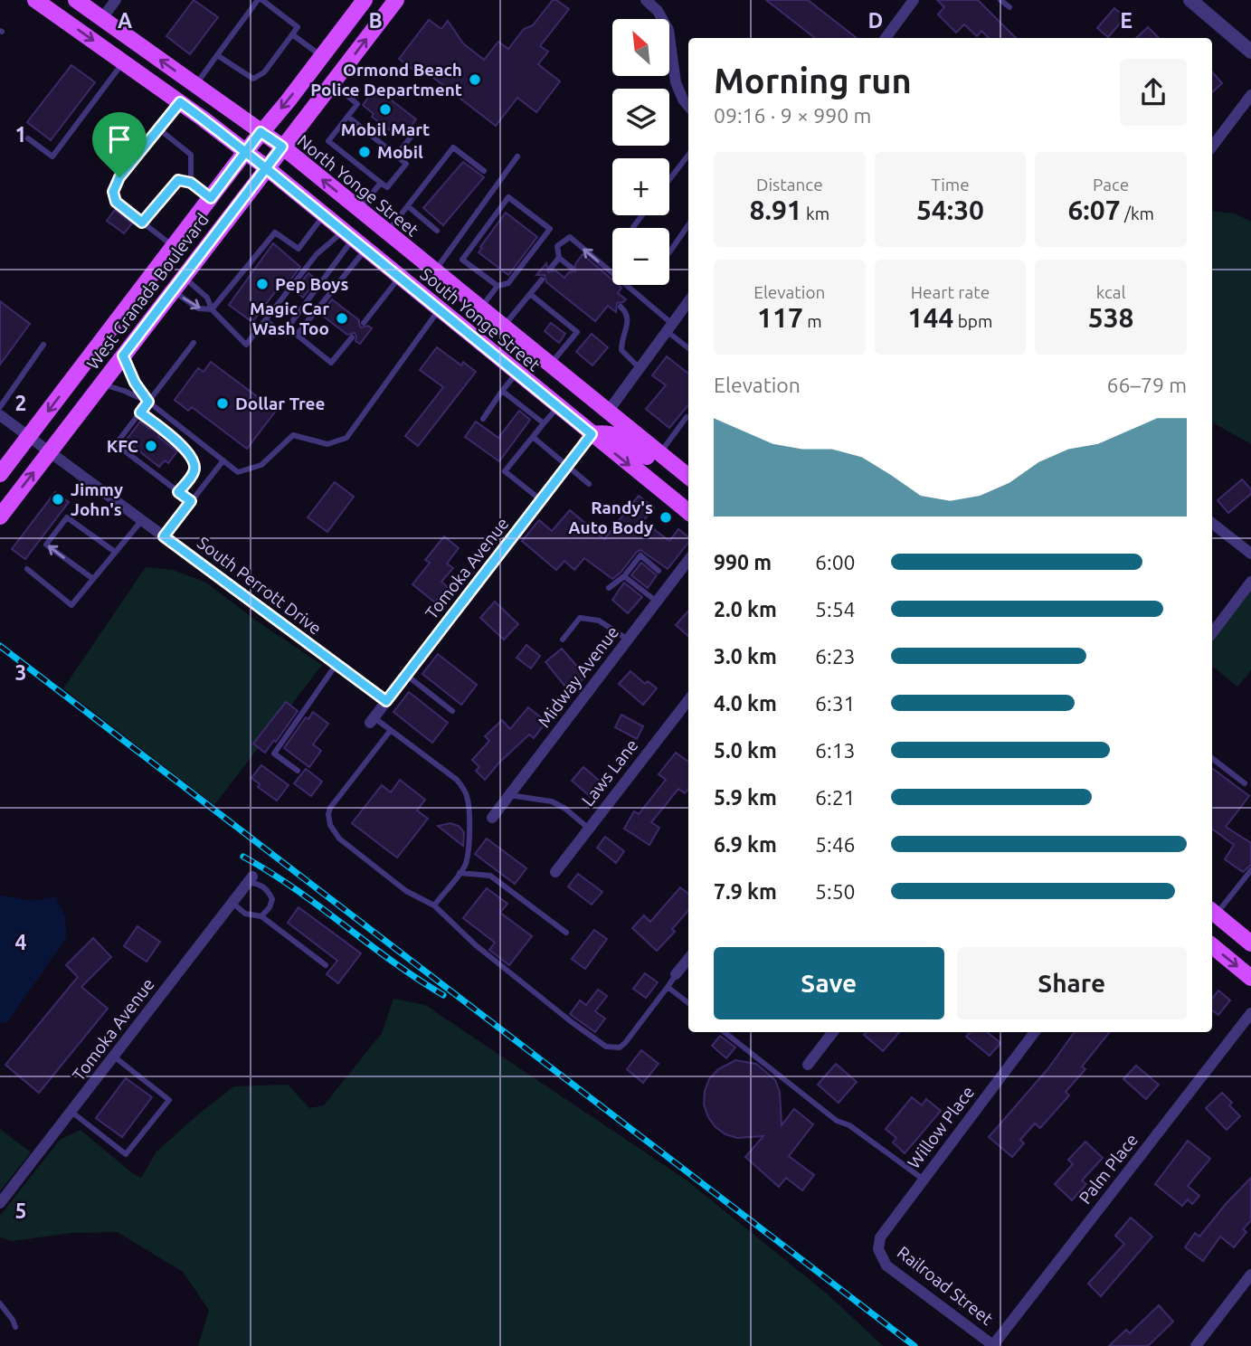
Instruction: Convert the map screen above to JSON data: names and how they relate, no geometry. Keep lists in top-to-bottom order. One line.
{"streets":{"main road":["North Yonge Street","West Granada Boulevard","South Yonge Street"],"street":["Tomoka Avenue","South Perrott Drive","Midway Avenue","Laws Lane","Willow Place","Palm Place","Railroad Street"]},"crossings":[["North Yonge Street","West Granada Boulevard"],["West Granada Boulevard","South Yonge Street"],["West Granada Boulevard","South Perrott Drive"],["South Yonge Street","Tomoka Avenue"],["Tomoka Avenue","South Perrott Drive"],["Willow Place","Railroad Street"],["Palm Place","Railroad Street"]],"places":["Ormond Beach Police Department","Mobil Mart","Mobil","Pep Boys","Magic Car Wash Too","Dollar Tree","KFC","Jimmy John's","Randy's Auto Body"],"north":"top left","page":{"map_buttons":["+","−"],"heading":["Morning run","09:16 · 9 × 990 m"],"stats":[["Distance","8.91 km"],["Time","54:30"],["Pace","6:07 /km"],["Elevation","117 m"],["Heart rate","144 bpm"],["kcal","538"]],"chart":["Elevation","66–79 m"],"list":[{"name":"990 m","note":"6:00"},{"name":"2.0 km","note":"5:54"},{"name":"3.0 km","note":"6:23"},{"name":"4.0 km","note":"6:31"},{"name":"5.0 km","note":"6:13"},{"name":"5.9 km","note":"6:21"},{"name":"6.9 km","note":"5:46"},{"name":"7.9 km","note":"5:50"}],"buttons":["Save","Share"]},"grid":{"columns":["A","B","D","E"],"rows":["1","2","3","4","5"]}}
